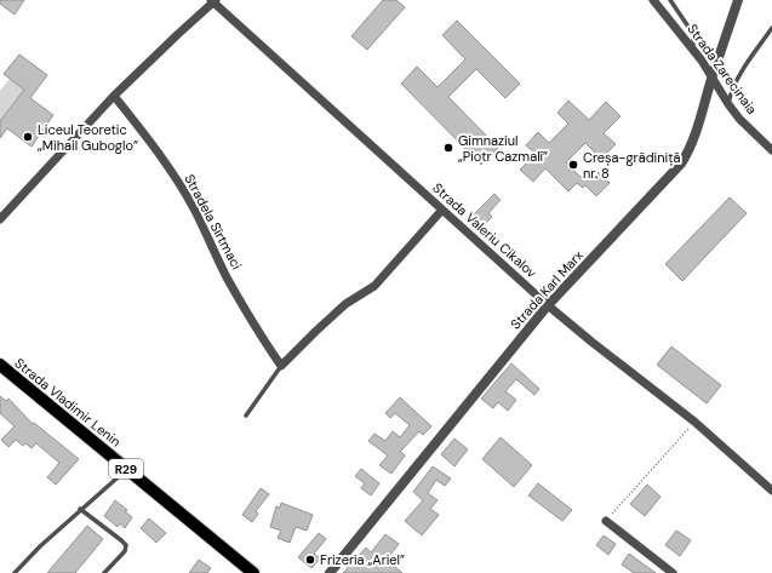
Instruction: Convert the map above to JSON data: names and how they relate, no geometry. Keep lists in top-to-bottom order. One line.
{"streets":{"main road":["Strada Vladimir Lenin","R29"],"street":["Strada Zarecinaia","Stradela Sîrtmaci","Strada Valeriu Cikalov","Strada Karl Marx"]},"crossings":[["Strada Zarecinaia","Strada Karl Marx"],["Strada Valeriu Cikalov","Strada Karl Marx"]],"places":["Liceul Teoretic „Mihail Guboglo”","Gimnaziul „Piotr Cazmalî”","Creșa-grădiniță nr. 8","Frizeria „Ariel”"]}
